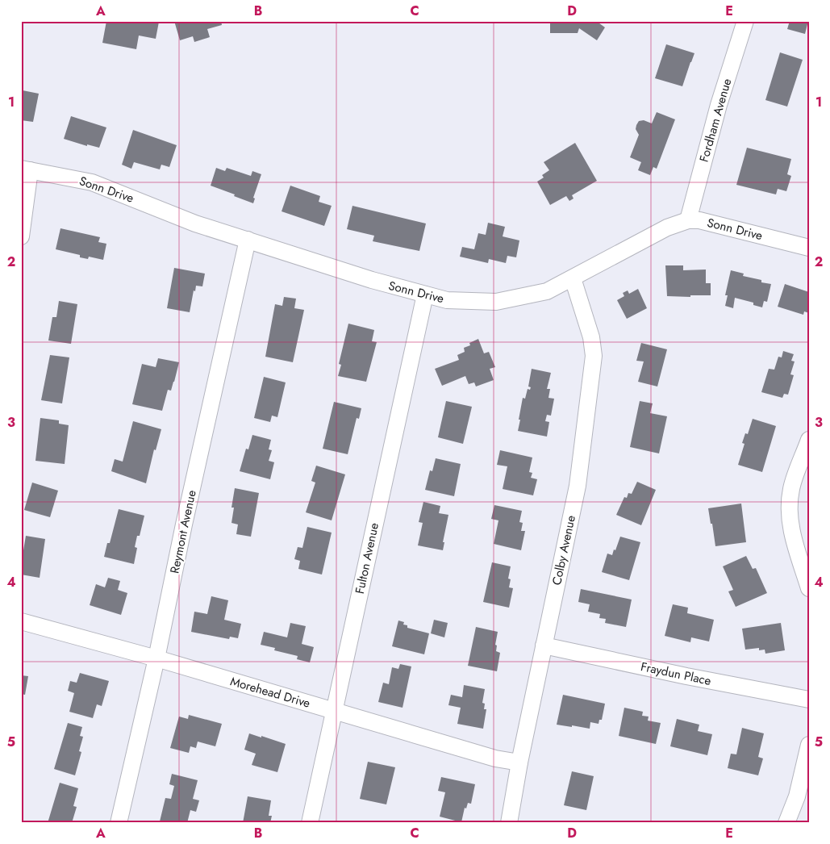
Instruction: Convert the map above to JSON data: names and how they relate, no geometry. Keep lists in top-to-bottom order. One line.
{"streets":{"street":["Fordham Avenue","Sonn Drive","Reymont Avenue","Colby Avenue","Fulton Avenue","Fraydun Place","Morehead Drive"]},"crossings":[["Fordham Avenue","Sonn Drive"],["Sonn Drive","Reymont Avenue"],["Sonn Drive","Colby Avenue"],["Sonn Drive","Fulton Avenue"],["Reymont Avenue","Morehead Drive"],["Colby Avenue","Fraydun Place"],["Colby Avenue","Morehead Drive"],["Fulton Avenue","Morehead Drive"]],"grid":{"columns":["A","B","C","D","E"],"rows":["1","2","3","4","5"]}}
